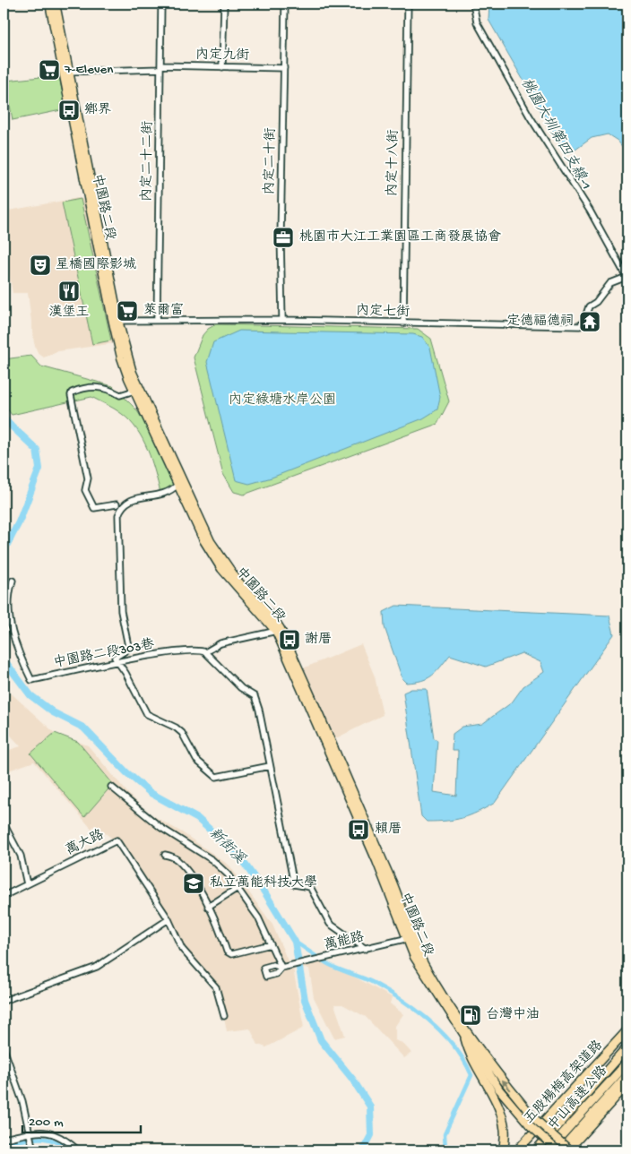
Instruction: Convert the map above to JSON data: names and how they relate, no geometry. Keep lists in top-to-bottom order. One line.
{"streets":{"highway":["五股楊梅高架道路","中山高速公路"],"main road":["中園路二段"],"street":["內定九街","內定二十二街","內定二十街","內定十八街","內定七街","中園路二段303巷","萬大路","萬能路"]},"crossings":[["內定九街","內定二十二街"],["內定九街","內定二十街"],["內定九街","中園路二段"],["內定二十二街","內定七街"],["內定二十街","內定七街"],["內定十八街","內定七街"],["中園路二段","內定七街"],["中園路二段","萬能路"]],"water":["桃園大圳第四支線-1","新街溪"],"parks":["內定綠塘水岸公園"],"places":{"supermarket":["7-Eleven","萊爾富"],"bus stop":["鄉界","謝厝","賴厝"],"office":["桃園市大江工業園區工商發展協會"],"theatre":["星橋國際影城"],"restaurant":["漢堡王"],"temple":["定德福德祠"],"school or university":["私立萬能科技大學"],"fuel station":["台灣中油"]},"scale_bar":"200 m"}
